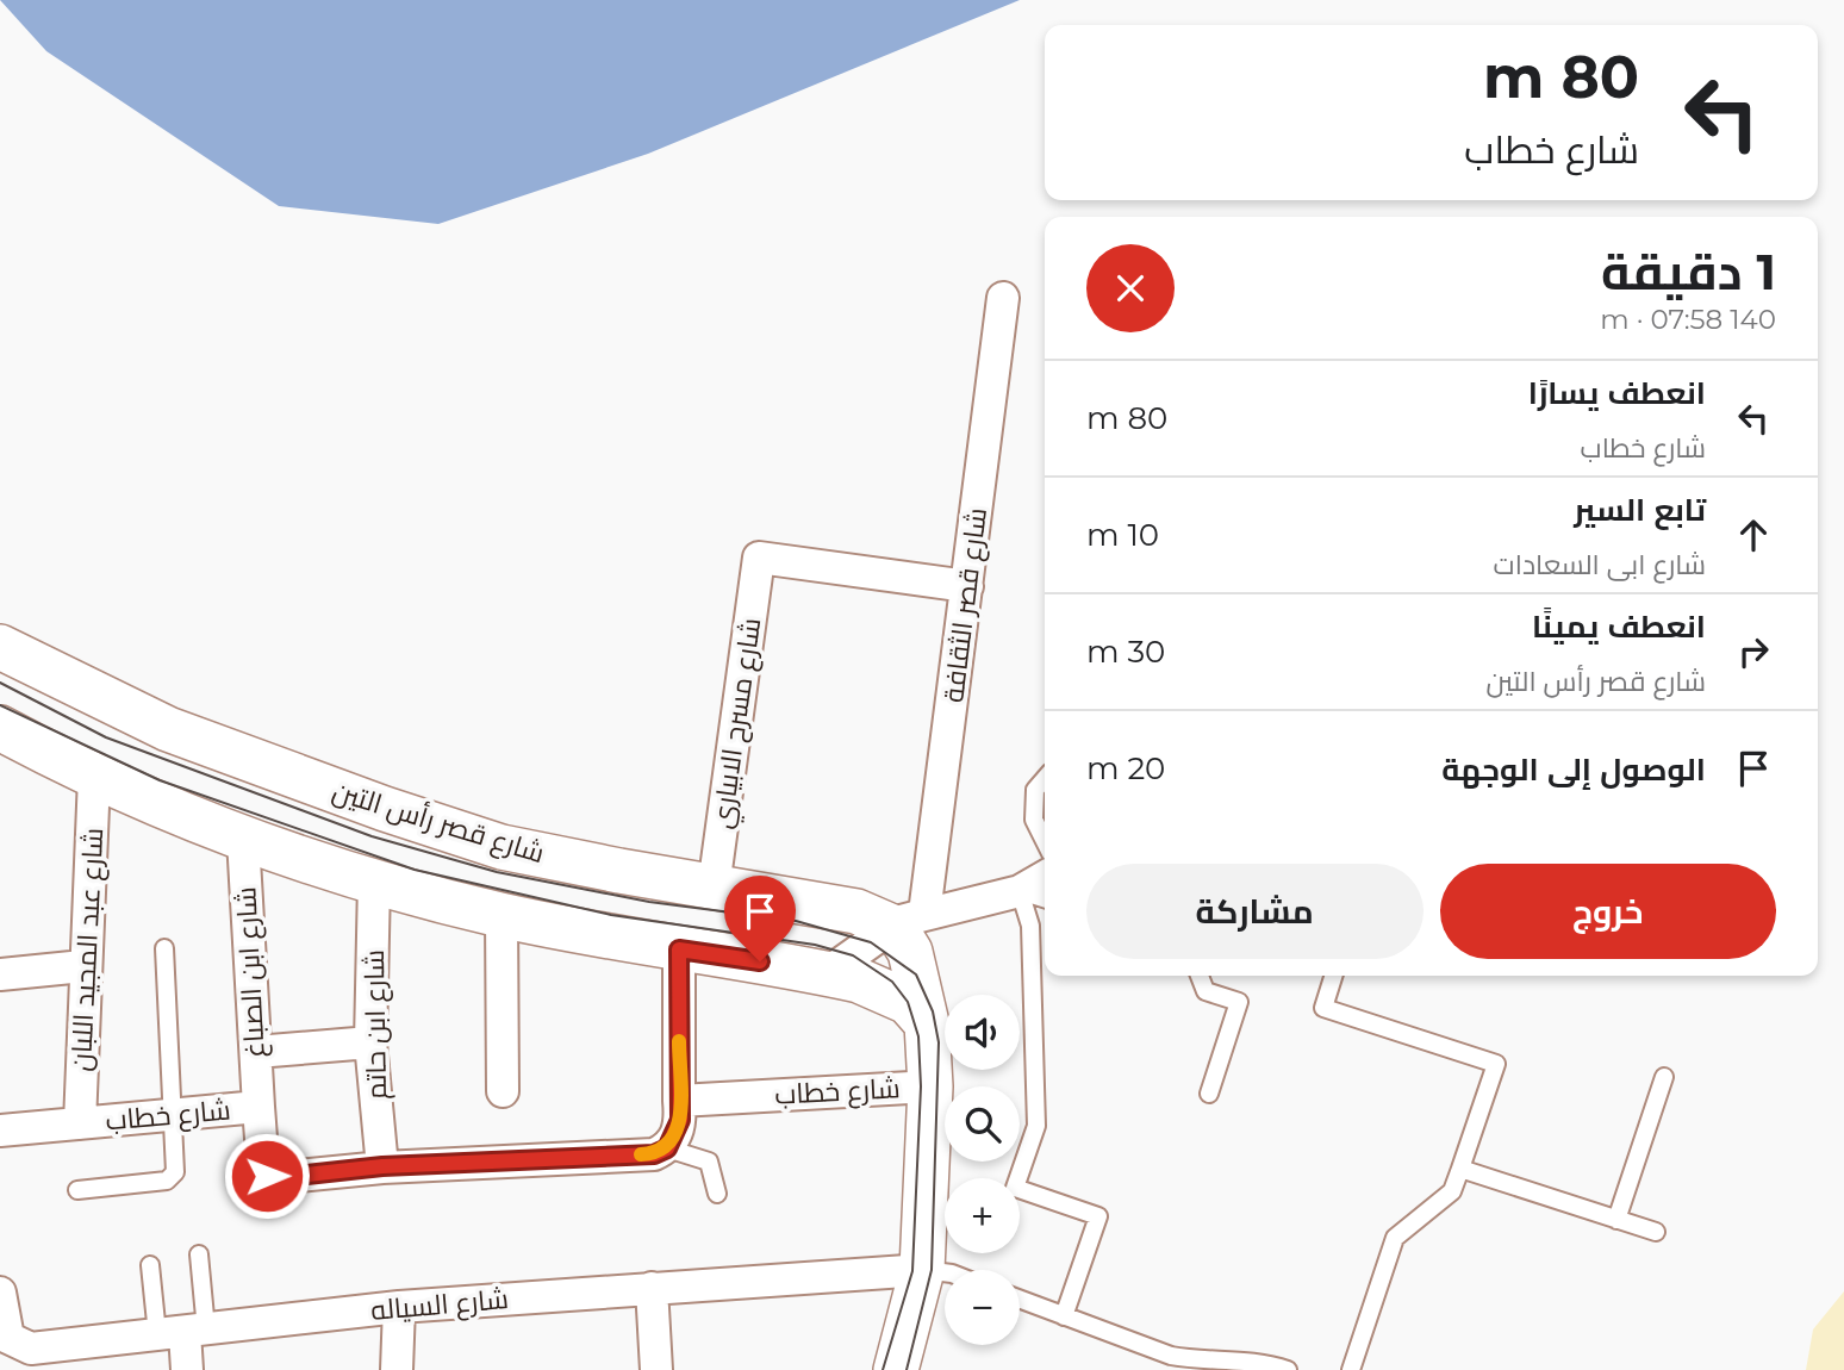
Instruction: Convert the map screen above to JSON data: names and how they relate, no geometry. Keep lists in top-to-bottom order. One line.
{"streets":{"main road":["شارع قصر رأس التين"],"street":["شارع قصر الثقافة","شارع مسرح الابياري","شارع عبد المجيد اللبان","شارع ابن الصباغ","شارع ابن حاتم","شارع خطاب","شارع السياله"]},"crossings":[["شارع قصر الثقافة","شارع مسرح الابياري"],["شارع قصر الثقافة","شارع قصر رأس التين"],["شارع مسرح الابياري","شارع قصر رأس التين"],["شارع عبد المجيد اللبان","شارع خطاب"],["شارع ابن الصباغ","شارع خطاب"],["شارع ابن حاتم","شارع خطاب"]],"page":{"turn":["80 m","شارع خطاب"],"heading":["1 دقيقة","140 m · 07:58"],"list":[{"name":"انعطف يسارًا","note":"شارع خطاب","value":"80 m"},{"name":"تابع السير","note":"شارع ابى السعادات","value":"10 m"},{"name":"انعطف يمينًا","note":"شارع قصر رأس التين","value":"30 m"},{"name":"الوصول إلى الوجهة","value":"20 m"}],"buttons":["خروج","مشاركة"],"map_buttons":["+","−"]}}
